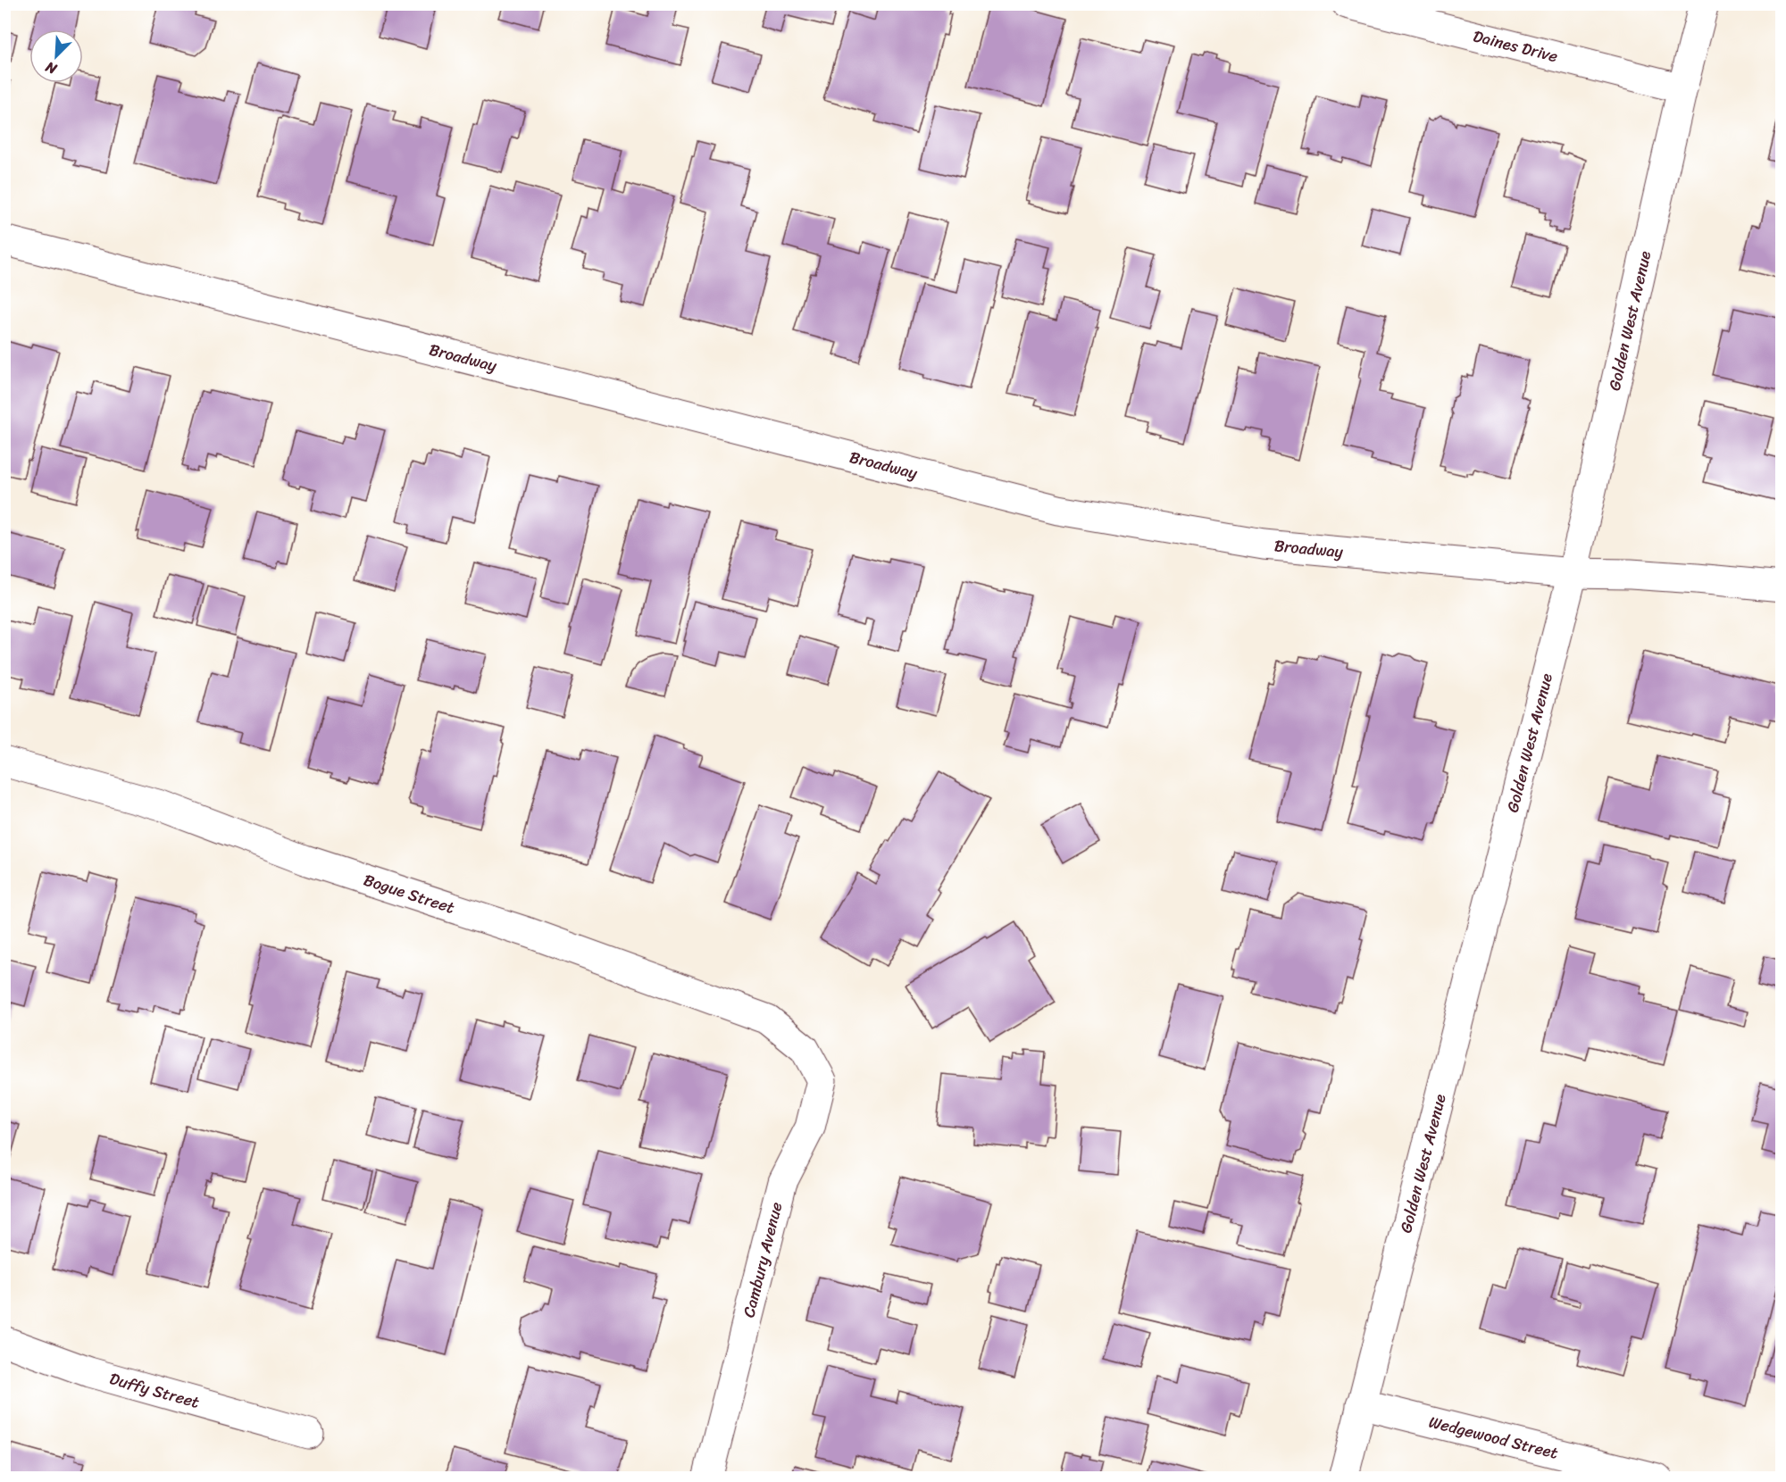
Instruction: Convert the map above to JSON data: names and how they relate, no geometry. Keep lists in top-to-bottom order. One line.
{"streets":{"street":["Daines Drive","Golden West Avenue","Broadway","Bogue Street","Cambury Avenue","Duffy Street","Wedgewood Street"]},"crossings":[["Daines Drive","Golden West Avenue"],["Golden West Avenue","Broadway"],["Golden West Avenue","Wedgewood Street"],["Bogue Street","Cambury Avenue"]],"north":"bottom left"}
